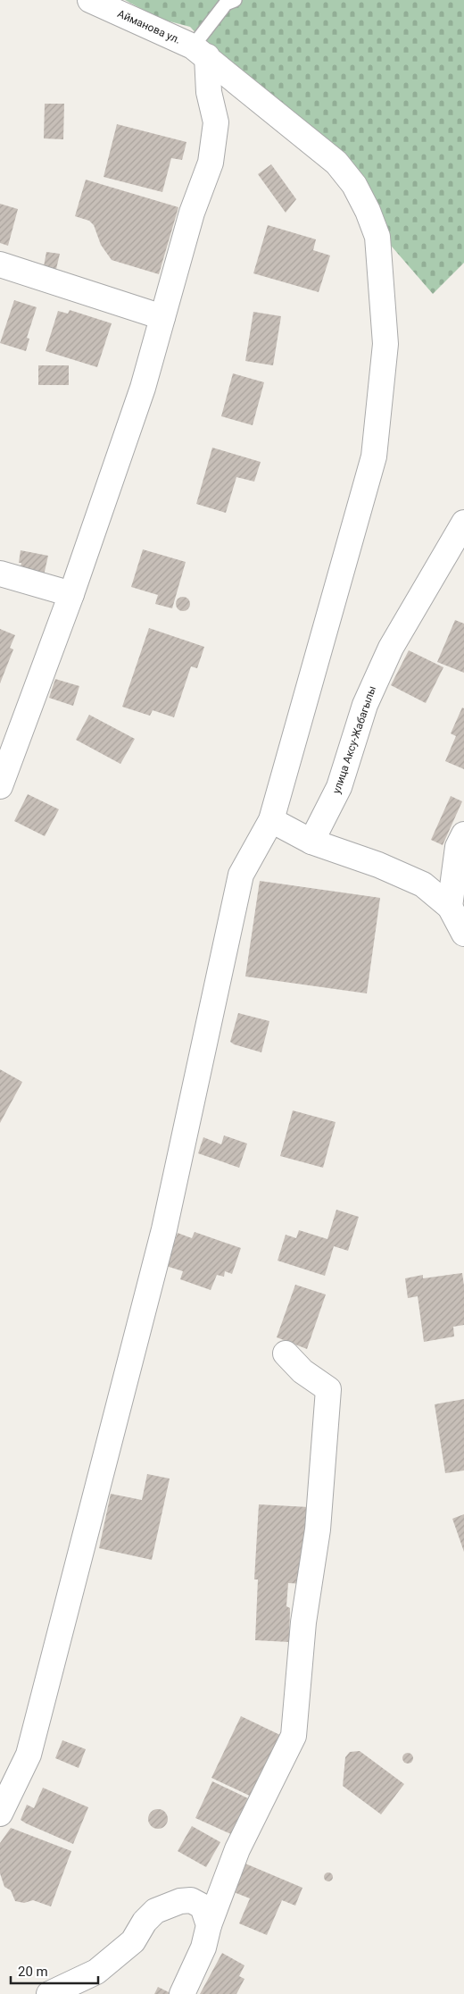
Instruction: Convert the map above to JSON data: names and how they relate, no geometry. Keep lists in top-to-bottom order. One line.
{"streets":{"street":["Айманова ул.","улица Аксу-Жабагылы"]},"scale_bar":"20 m"}
